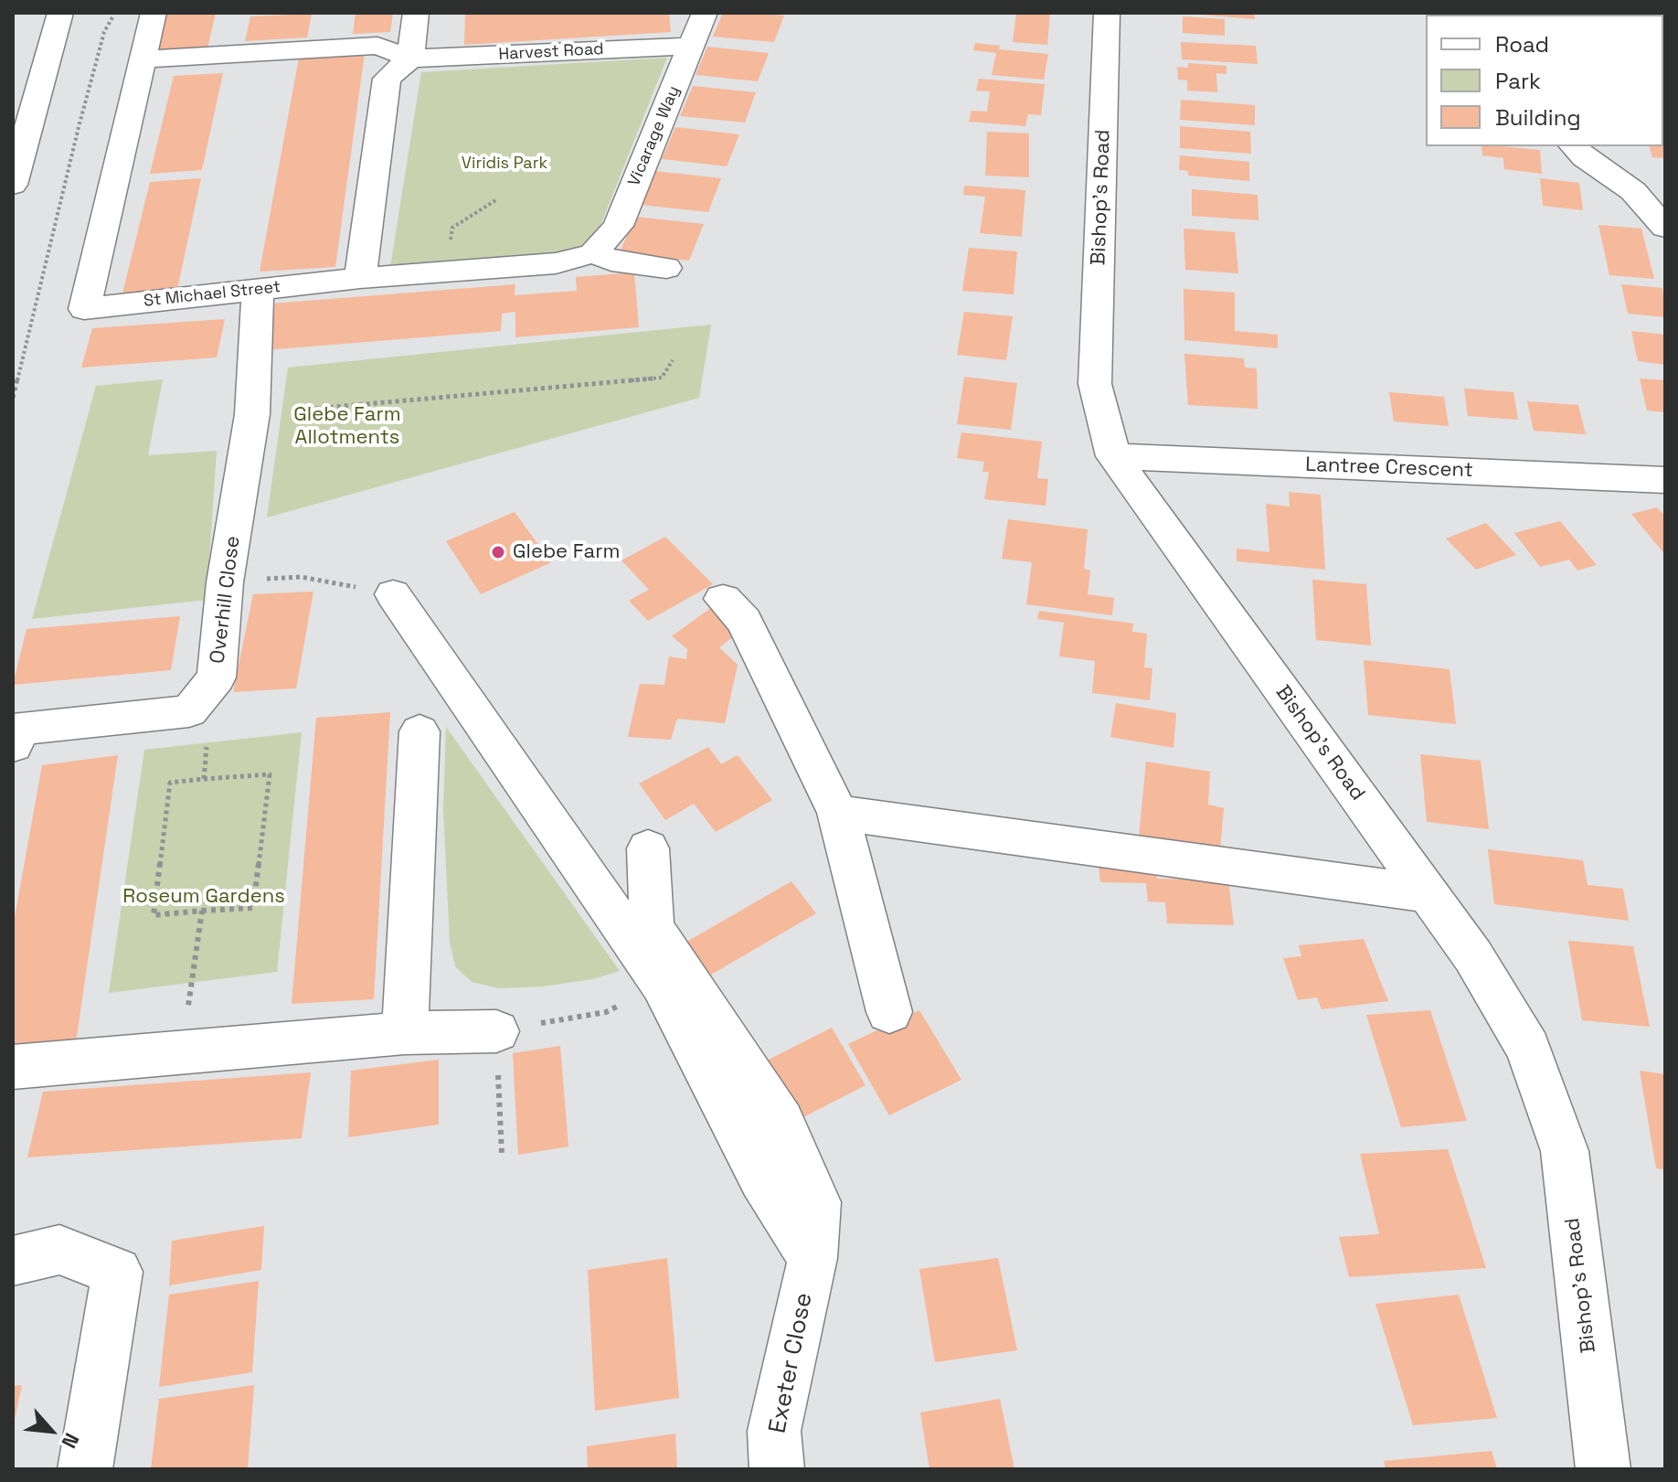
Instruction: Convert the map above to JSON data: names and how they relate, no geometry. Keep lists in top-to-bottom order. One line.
{"streets":{"street":["Harvest Road","Vicarage Way","Bishop's Road","St Michael Street","Lantree Crescent","Overhill Close","Exeter Close"]},"crossings":[["Harvest Road","Vicarage Way"],["Vicarage Way","St Michael Street"],["Bishop's Road","Lantree Crescent"],["St Michael Street","Overhill Close"]],"parks":["Viridis Park","Glebe Farm Allotments","Roseum Gardens"],"places":["Glebe Farm"],"legend":["Road","Park","Building"],"north":"bottom right"}
